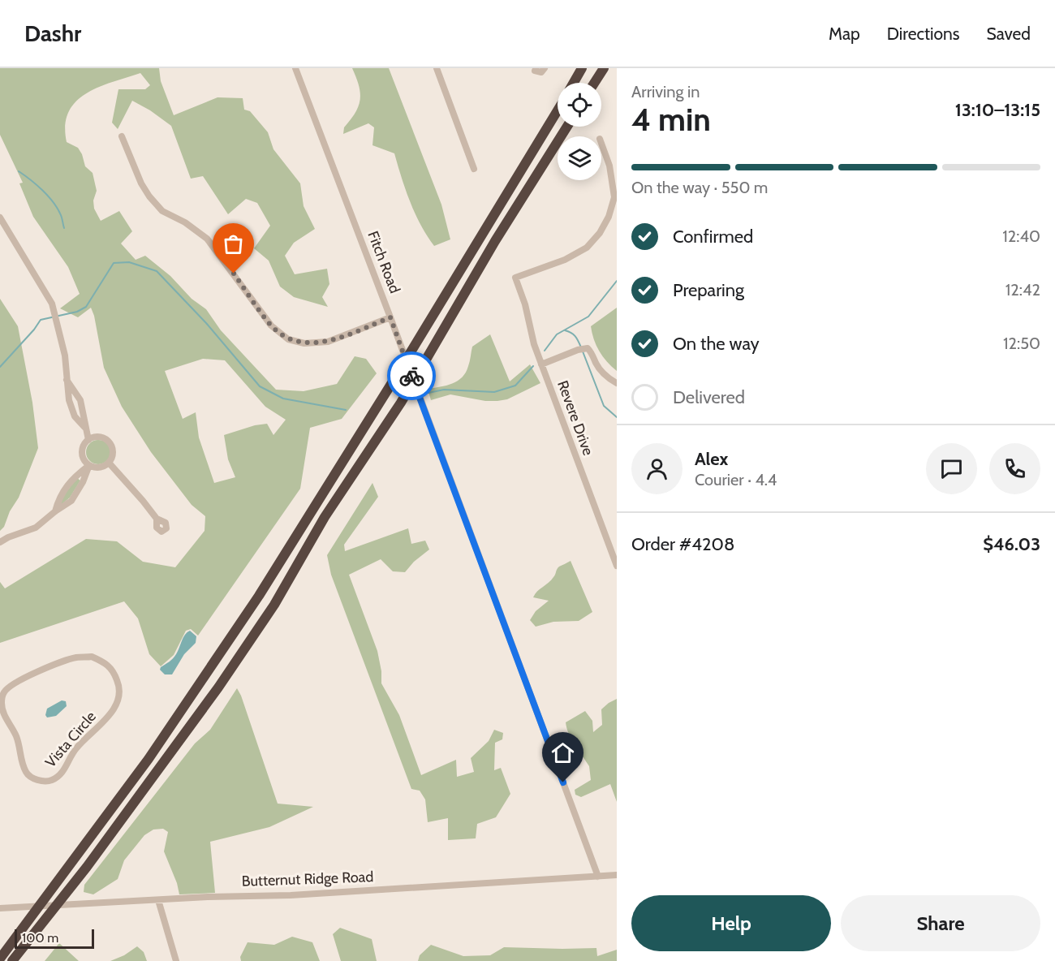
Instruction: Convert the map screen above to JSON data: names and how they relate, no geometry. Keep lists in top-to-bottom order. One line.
{"streets":{"street":["Fitch Road","Revere Drive","Vista Circle","Butternut Ridge Road"]},"crossings":[["Fitch Road","Butternut Ridge Road"]],"scale_bar":"100 m","page":{"header":"Dashr","nav":["Map","Directions","Saved"],"heading":["4 min","Arriving in","13:10–13:15"],"panel":["Alex","Courier · 4.4","Order #4208","$46.03"],"bar":"On the way · 550 m","list":[["Confirmed","12:40"],["Preparing","12:42"],["On the way","12:50"],"Delivered"],"buttons":["Help","Share"],"scale":"100 m"}}
